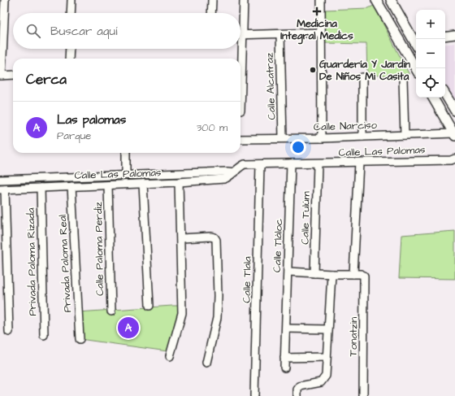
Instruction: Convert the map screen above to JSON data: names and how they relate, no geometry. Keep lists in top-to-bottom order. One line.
{"streets":{"street":["Calle Alcatraz","Calle Narciso","Calle Las Palomas","Calle Tulúm","Calle Tláloc","Calle Paloma Perdiz","Privada Paloma Rizada","Privada Paloma Real","Calle Tlala","Tonatzin"]},"crossings":[["Calle Alcatraz","Calle Narciso"],["Calle Las Palomas","Calle Tulúm"],["Calle Las Palomas","Calle Tláloc"],["Calle Las Palomas","Calle Paloma Perdiz"],["Calle Las Palomas","Privada Paloma Rizada"],["Calle Las Palomas","Privada Paloma Real"],["Calle Las Palomas","Calle Tlala"]],"places":{"health":["Medicina Integral Medics"],"other":["Guardería Y Jardin De Niños Mi Casita"]},"page":{"map_buttons":["+","−"],"search":"Buscar aquí","heading":"Cerca","list":[{"mark":"A","name":"Las palomas","note":"Parque","value":"300 m"}],"pins":"A"}}
